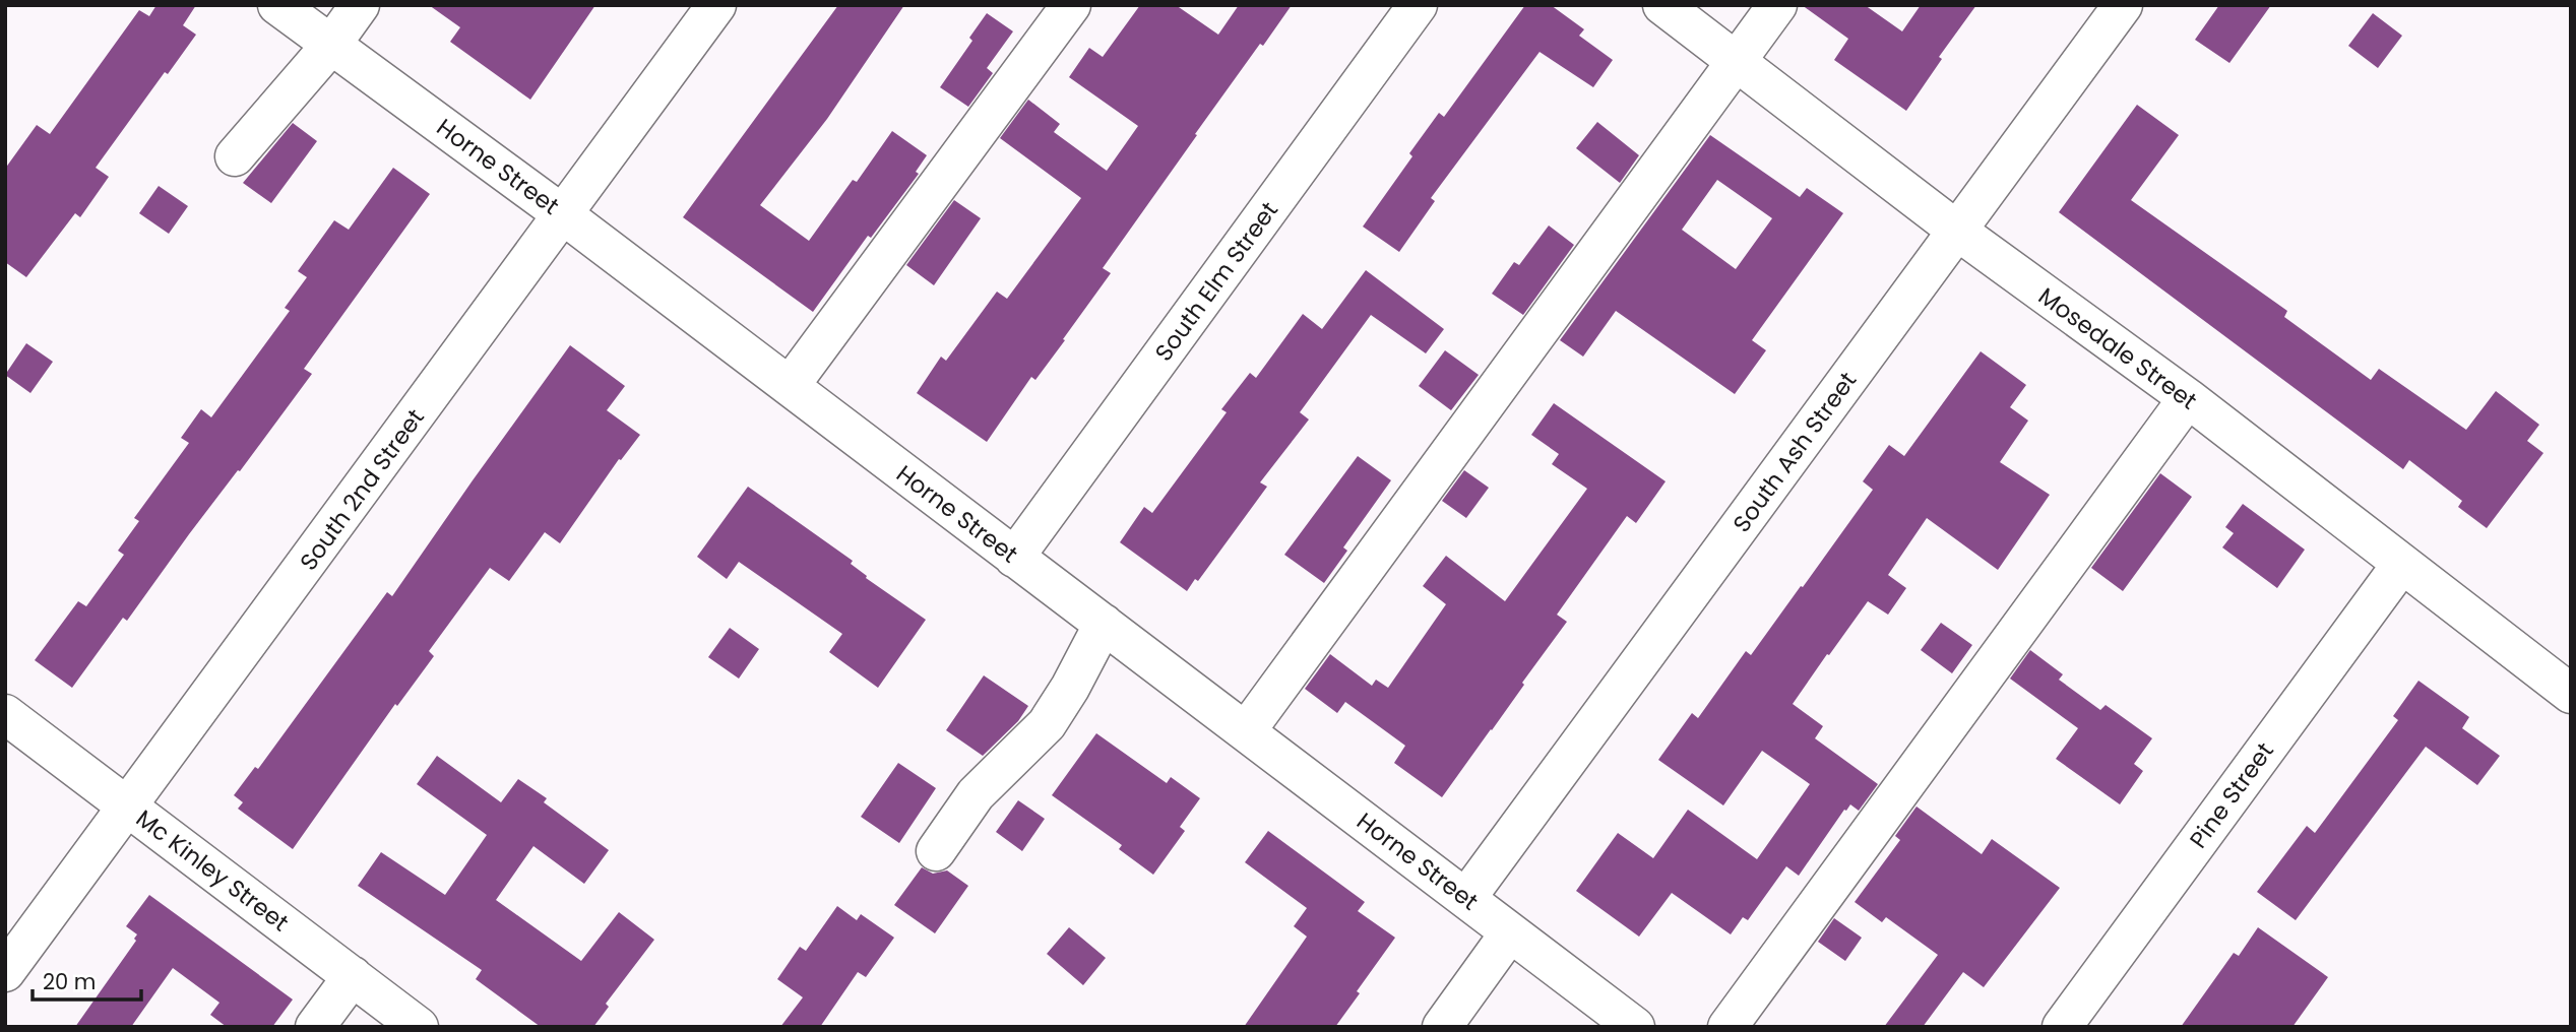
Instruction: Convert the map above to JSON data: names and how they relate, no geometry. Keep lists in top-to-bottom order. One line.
{"streets":{"street":["Horne Street","South Elm Street","Mosedale Street","South Ash Street","South 2nd Street","Pine Street","Mc Kinley Street"]},"crossings":[["Horne Street","South Elm Street"],["Horne Street","South Ash Street"],["Horne Street","South 2nd Street"],["Mosedale Street","South Ash Street"],["Mosedale Street","Pine Street"],["South 2nd Street","Mc Kinley Street"]],"scale_bar":"20 m"}
